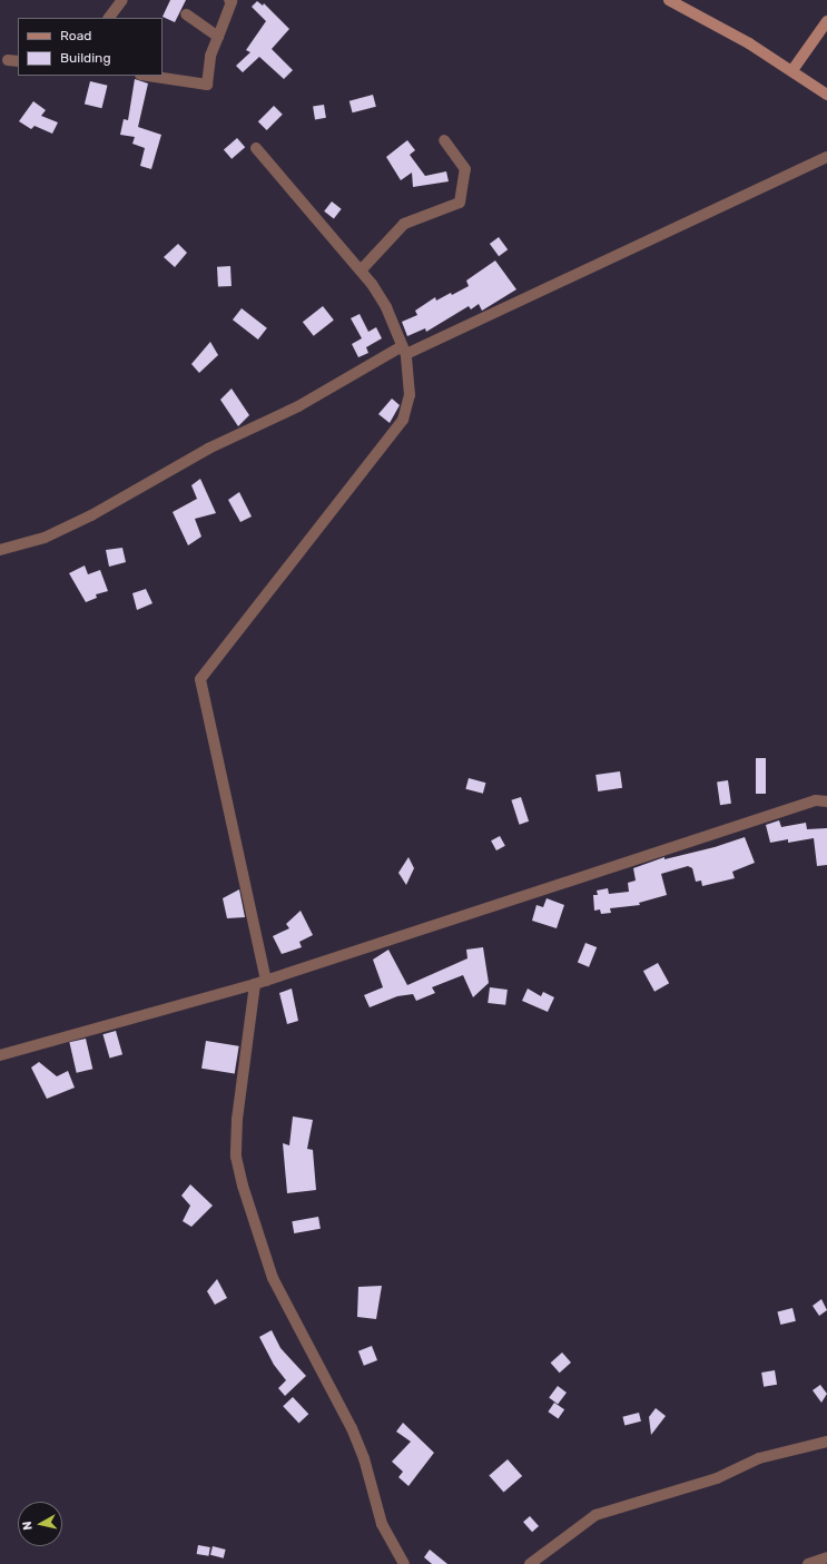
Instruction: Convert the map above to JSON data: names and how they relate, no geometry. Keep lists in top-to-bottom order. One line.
{"legend":["Road","Building"],"north":"left"}
